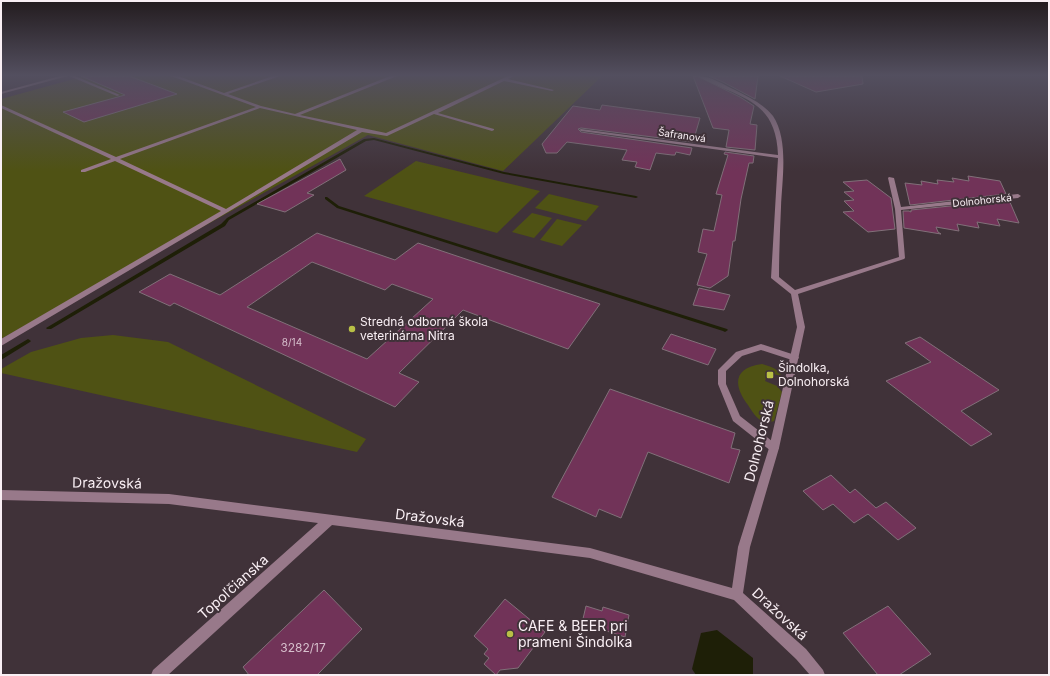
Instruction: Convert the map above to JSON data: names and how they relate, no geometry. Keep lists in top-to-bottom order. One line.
{"streets":{"street":["Šafranová","Dolnohorská","Dražovská","Topoľčianska"]},"crossings":[["Dolnohorská","Dražovská"],["Dražovská","Topoľčianska"]],"places":{"other":["Stredná odborná škola veterinárna Nitra","CAFE & BEER pri prameni Šindolka"],"transit":["Šindolka, Dolnohorská"]},"house_numbers":["8/14","3282/17"]}
